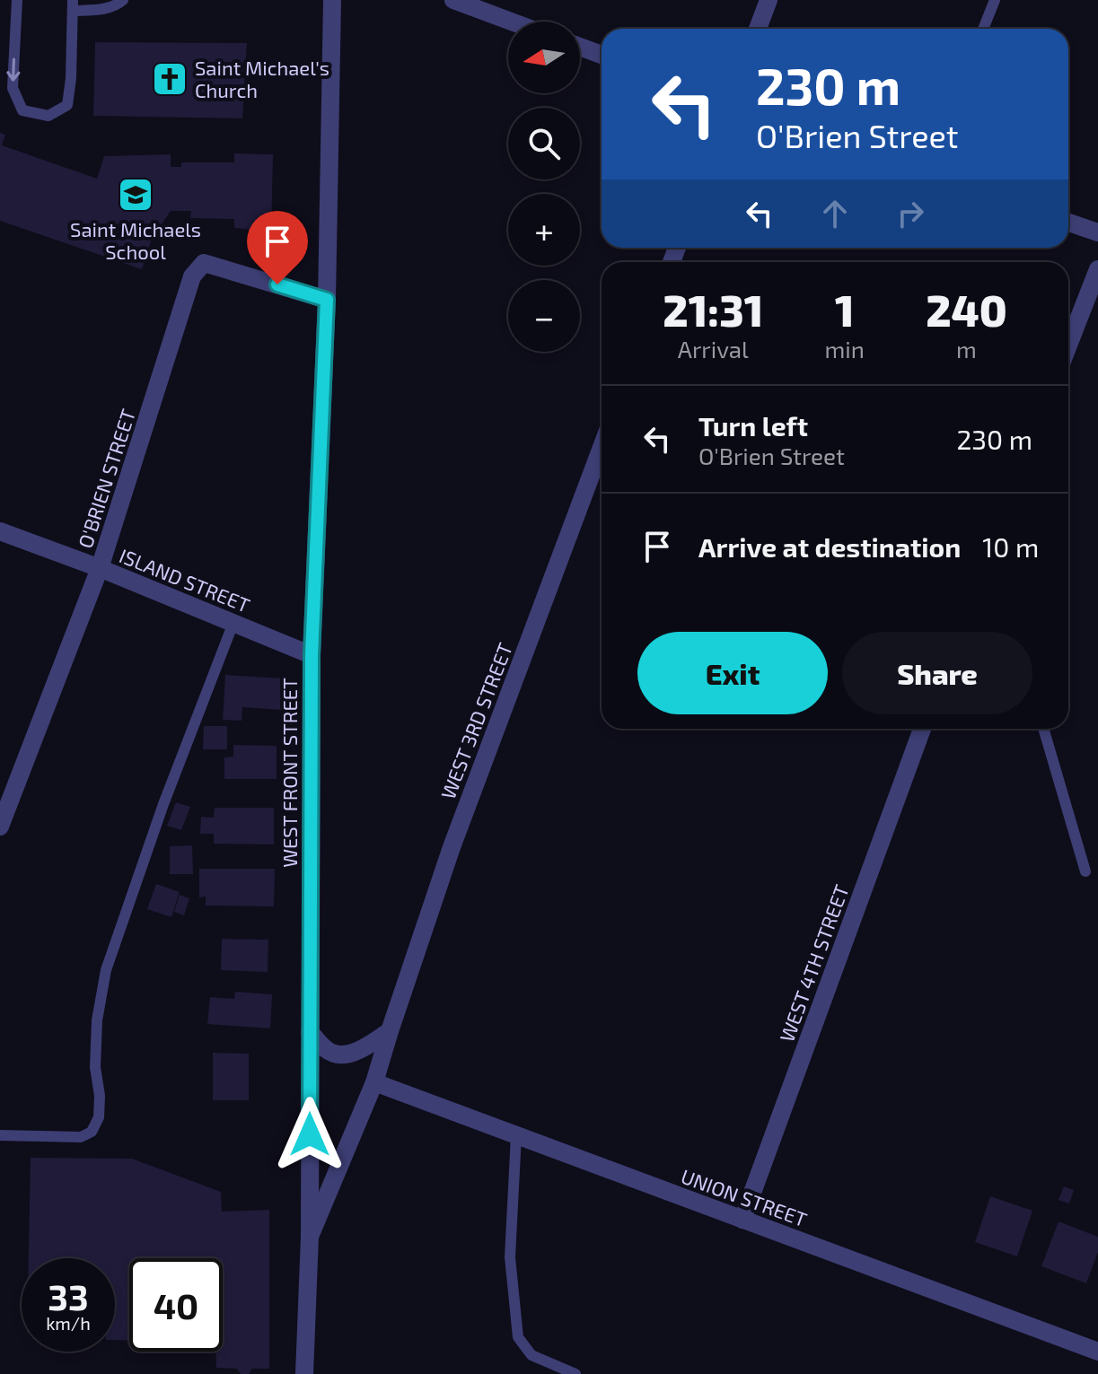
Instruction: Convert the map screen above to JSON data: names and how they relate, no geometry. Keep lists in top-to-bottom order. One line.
{"streets":{"street":["O'BRIEN STREET","ISLAND STREET","WEST 3RD STREET","WEST FRONT STREET","WEST 4TH STREET","UNION STREET"]},"crossings":[["O'BRIEN STREET","ISLAND STREET"],["O'BRIEN STREET","WEST FRONT STREET"],["ISLAND STREET","WEST FRONT STREET"],["WEST 3RD STREET","WEST FRONT STREET"],["WEST 3RD STREET","UNION STREET"],["WEST 4TH STREET","UNION STREET"]],"places":{"church":["Saint Michael's Church"],"school or university":["Saint Michaels School"]},"north":"left","page":{"map_buttons":["+","−"],"turn":["230 m","O'Brien Street"],"eta":["21:31","Arrival","1","min","240","m"],"list":[{"name":"Turn left","note":"O'Brien Street","value":"230 m"},{"name":"Arrive at destination","value":"10 m"}],"buttons":["Exit","Share"],"speed":"33 km/h","limit":"40"}}
